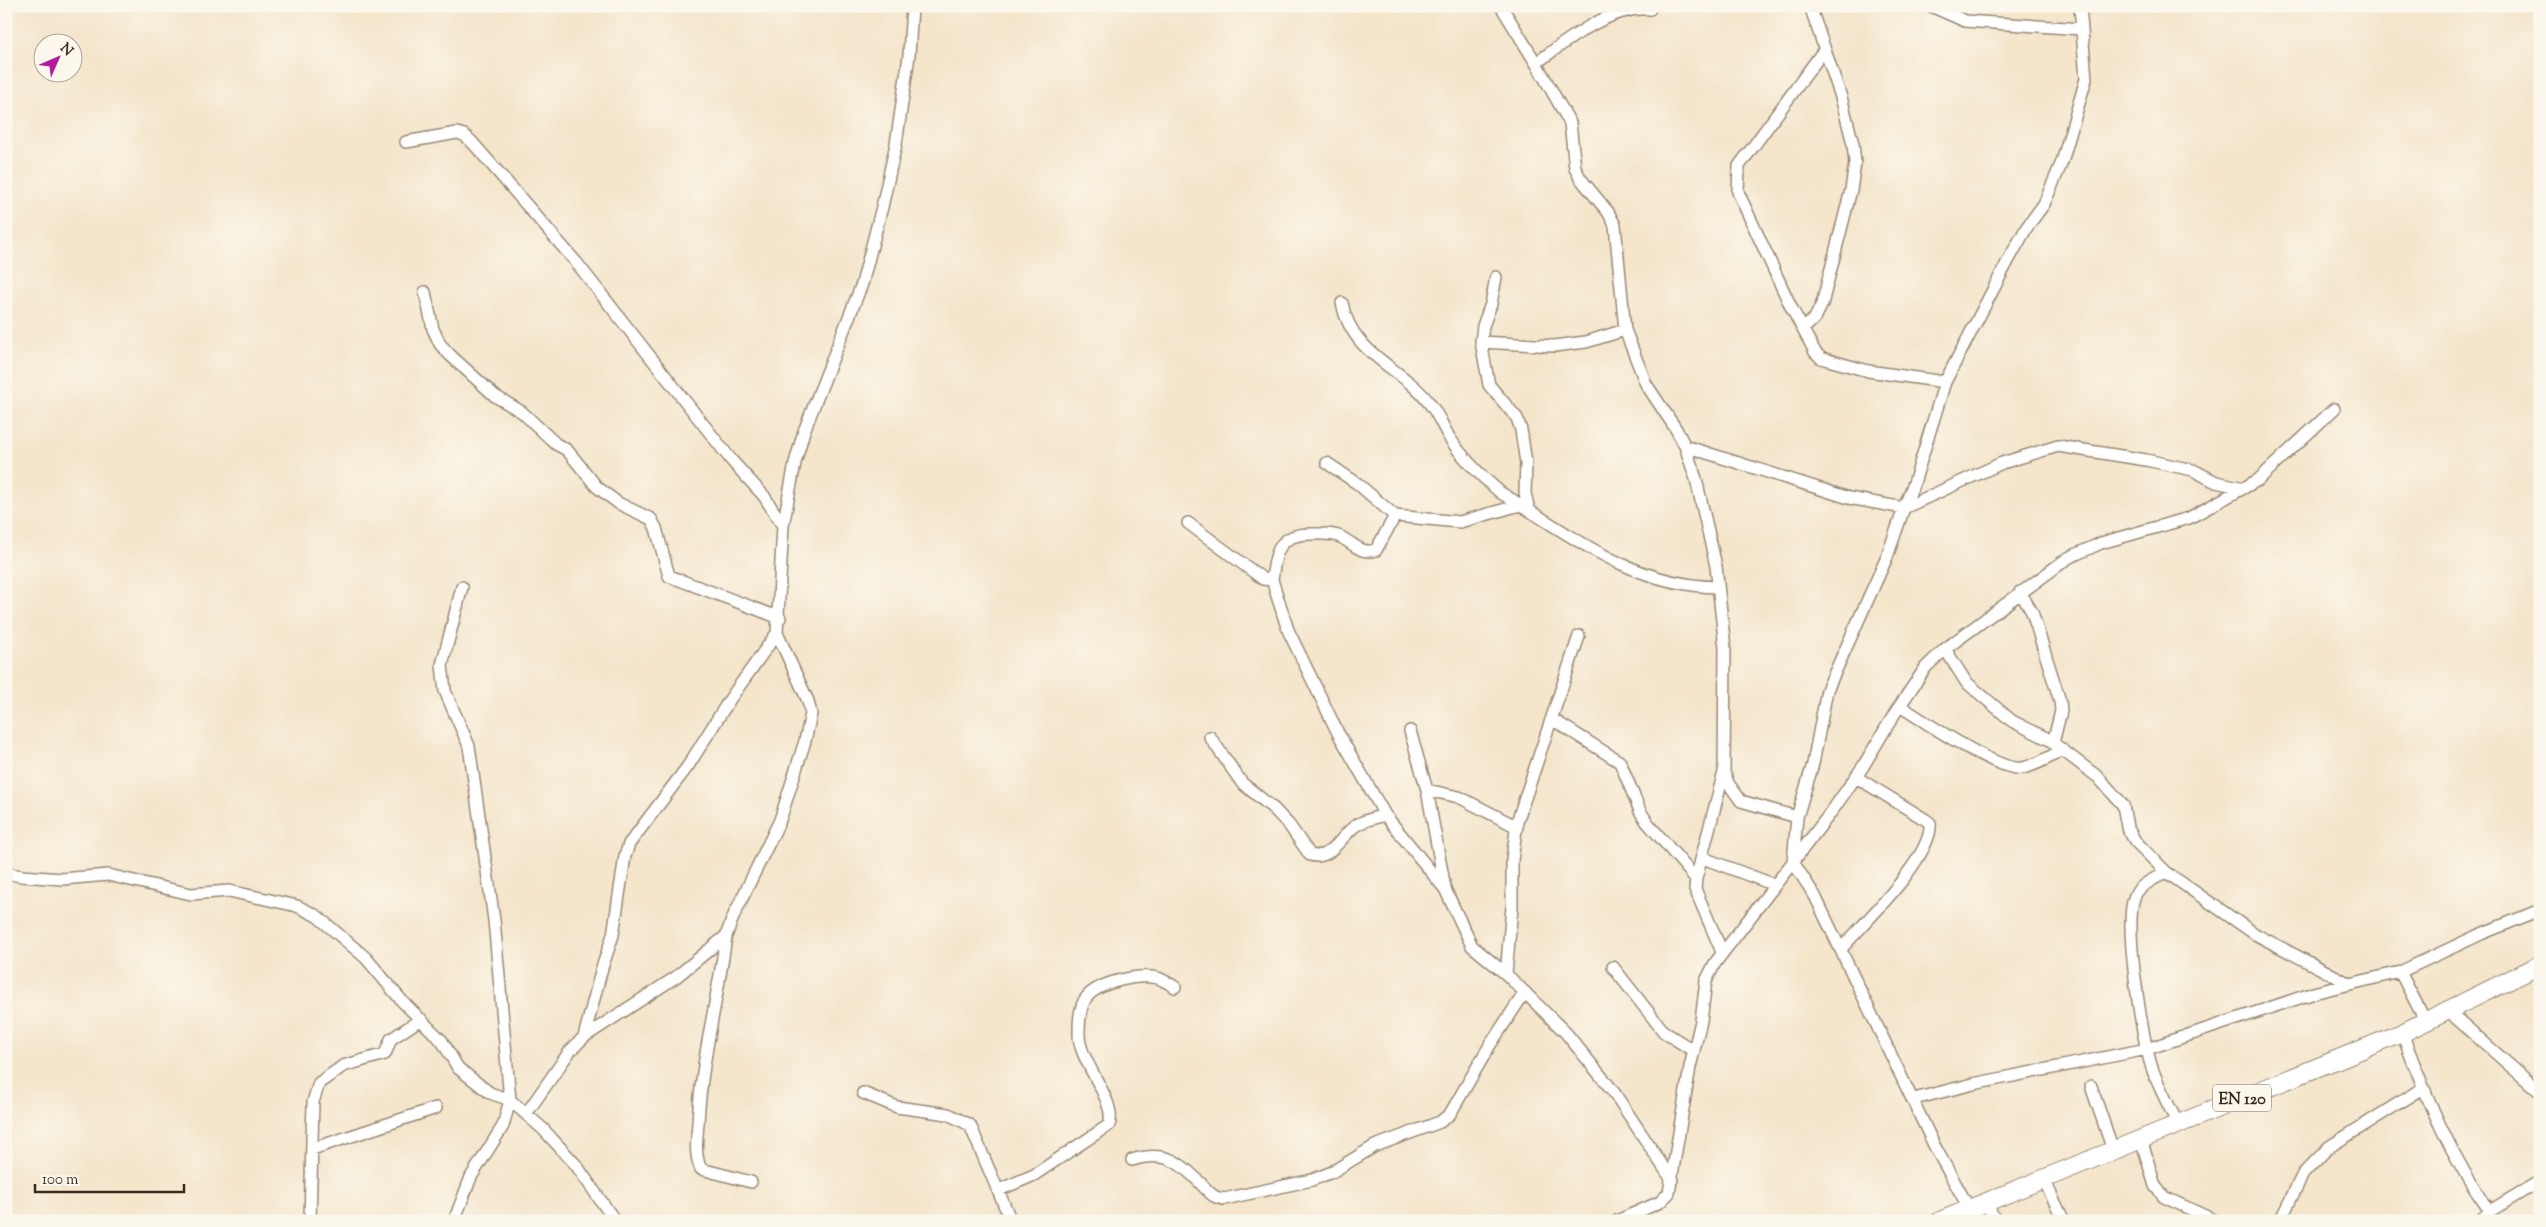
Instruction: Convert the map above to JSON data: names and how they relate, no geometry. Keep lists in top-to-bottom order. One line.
{"streets":{"main road":["EN 120"]},"scale_bar":"100 m","north":"top right"}
